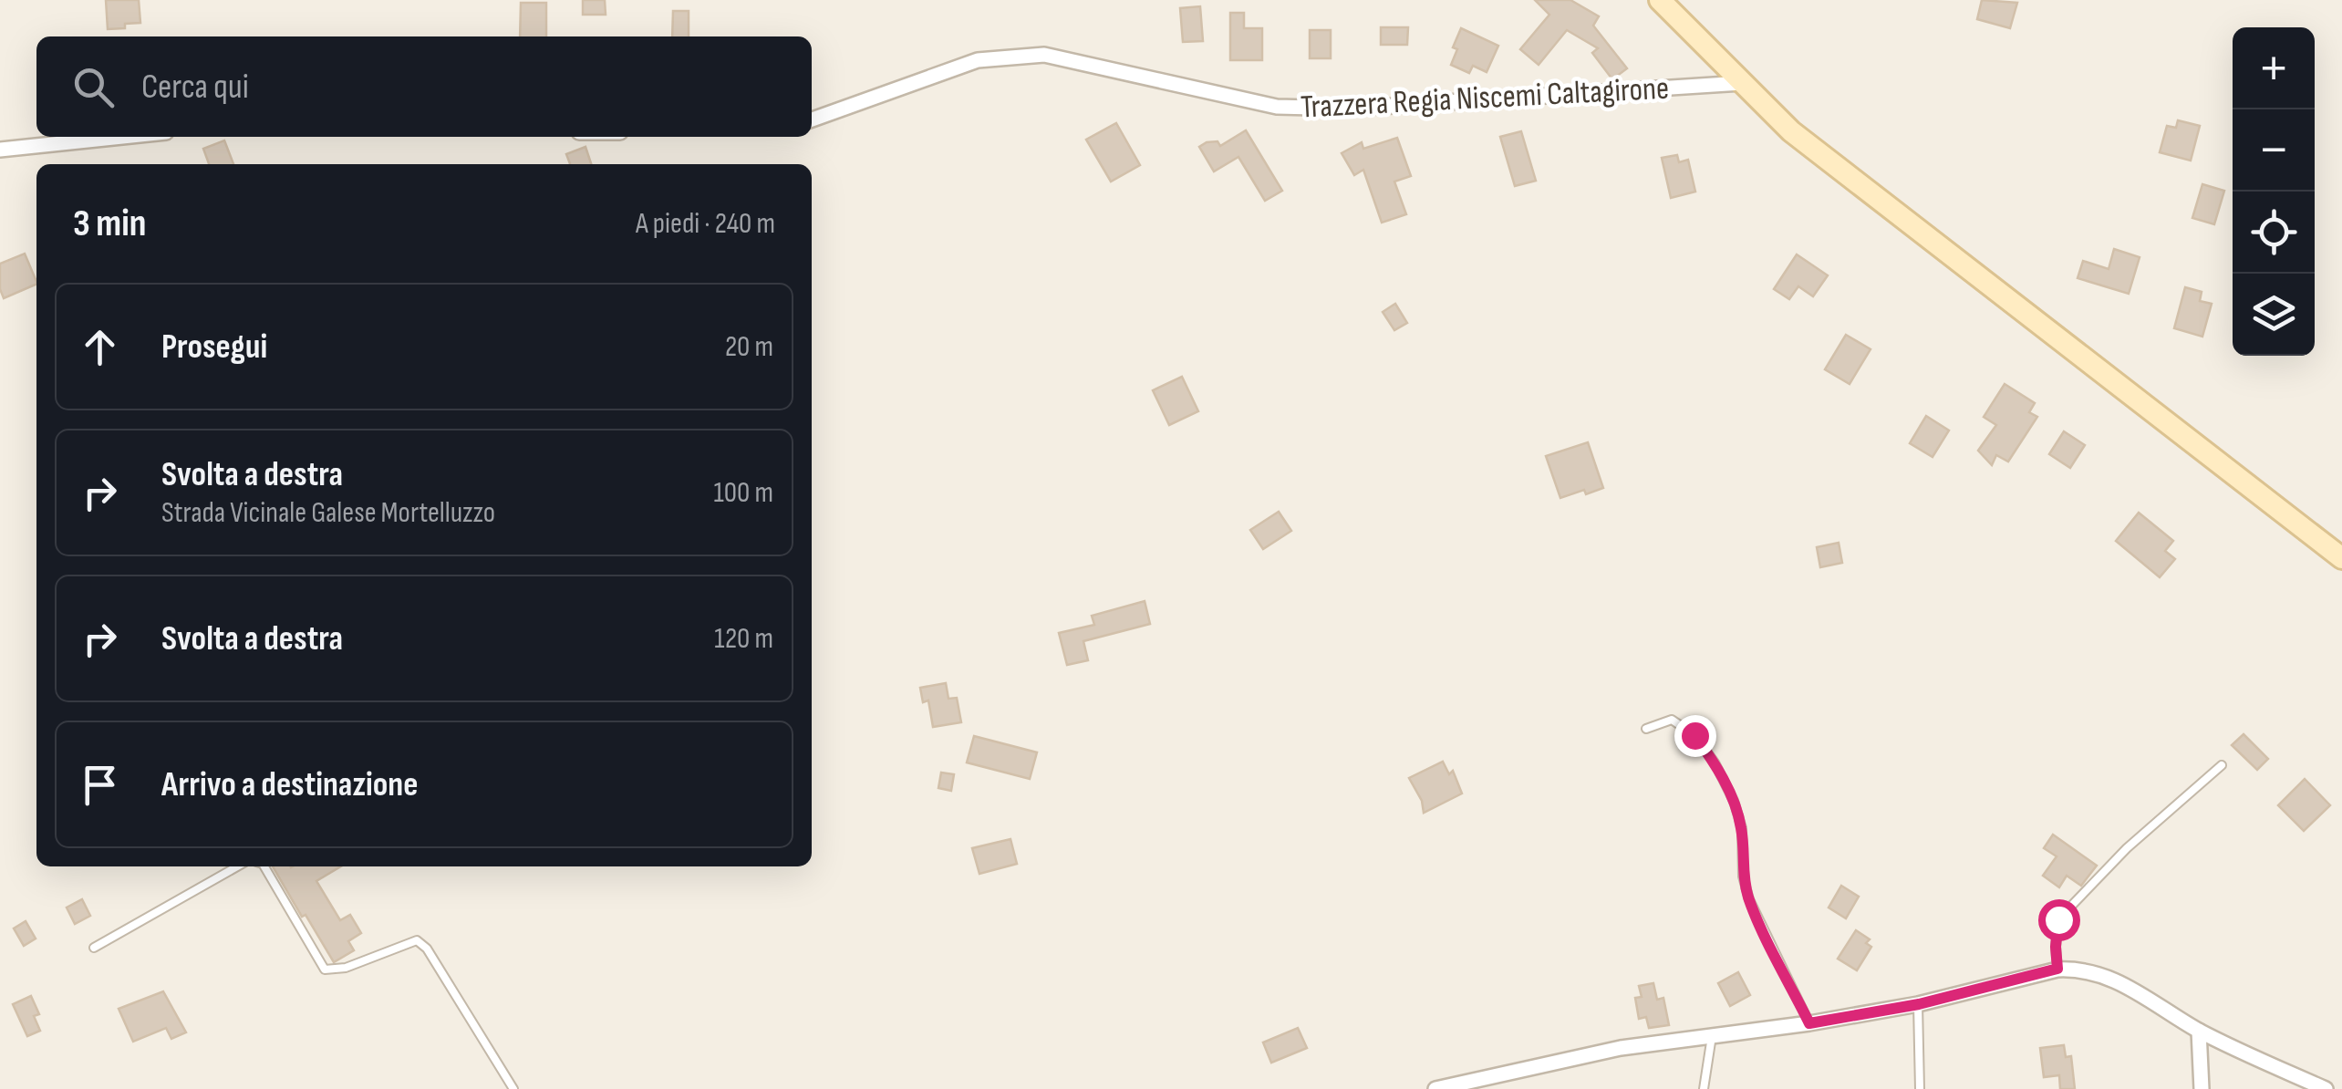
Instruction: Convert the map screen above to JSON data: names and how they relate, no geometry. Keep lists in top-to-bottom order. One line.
{"streets":{"street":["Trazzera Regia Niscemi Caltagirone"]},"page":{"map_buttons":["+","−"],"search":"Cerca qui","heading":["3 min","A piedi · 240 m"],"list":[["Prosegui","20 m"],["Svolta a destra","Strada Vicinale Galese Mortelluzzo","100 m"],["Svolta a destra","120 m"],"Arrivo a destinazione"]}}
